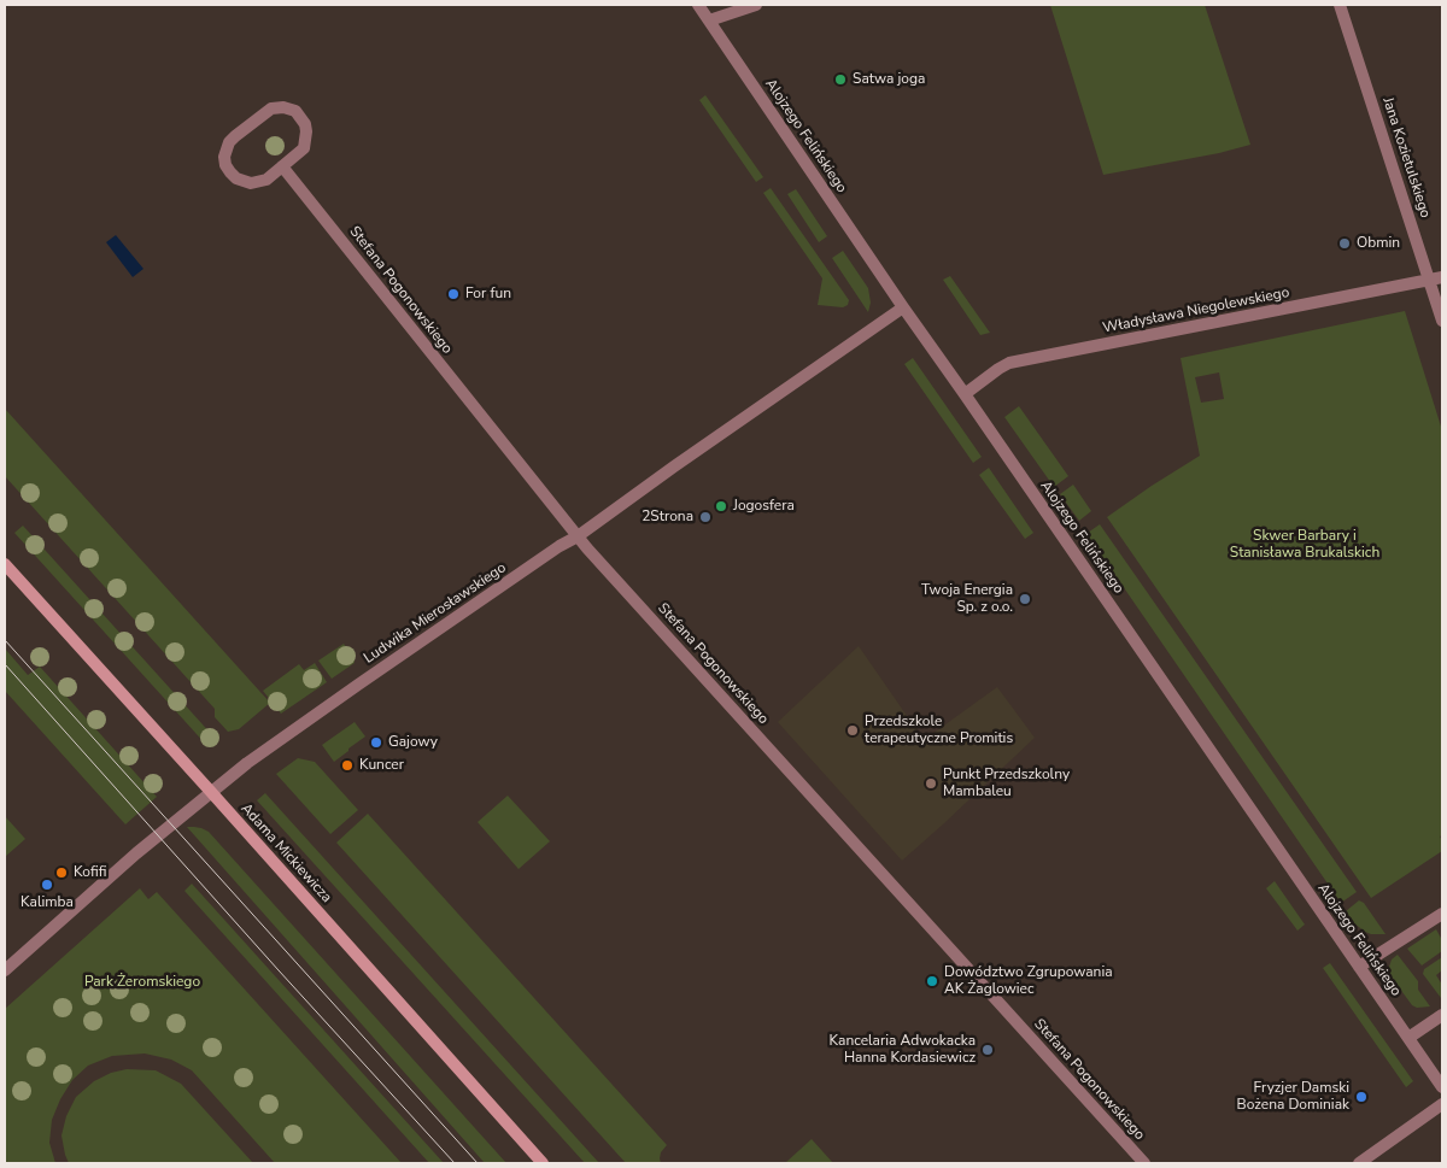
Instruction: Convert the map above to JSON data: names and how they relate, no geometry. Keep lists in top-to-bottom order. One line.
{"streets":{"main road":["Adama Mickiewicza"],"street":["Alojzego Felińskiego","Jana Kozietulskiego","Stefana Pogonowskiego","Władysława Niegolewskiego","Ludwika Mierosławskiego"]},"crossings":[["Alojzego Felińskiego","Władysława Niegolewskiego"],["Alojzego Felińskiego","Ludwika Mierosławskiego"],["Jana Kozietulskiego","Władysława Niegolewskiego"],["Stefana Pogonowskiego","Ludwika Mierosławskiego"],["Ludwika Mierosławskiego","Adama Mickiewicza"]],"parks":["Skwer Barbary i Stanisława Brukalskich","Park Żeromskiego"],"places":["Satwa joga","Obmin","For fun","Jogosfera","2Strona","Twoja Energia Sp. z o.o.","Przedszkole terapeutyczne Promitis","Gajowy","Kuncer","Punkt Przedszkolny Mambaleu","Kofifi","Kalimba","Dowództwo Zgrupowania AK Żaglowiec","Kancelaria Adwokacka Hanna Kordasiewicz","Fryzjer Damski Bożena Dominiak"]}
